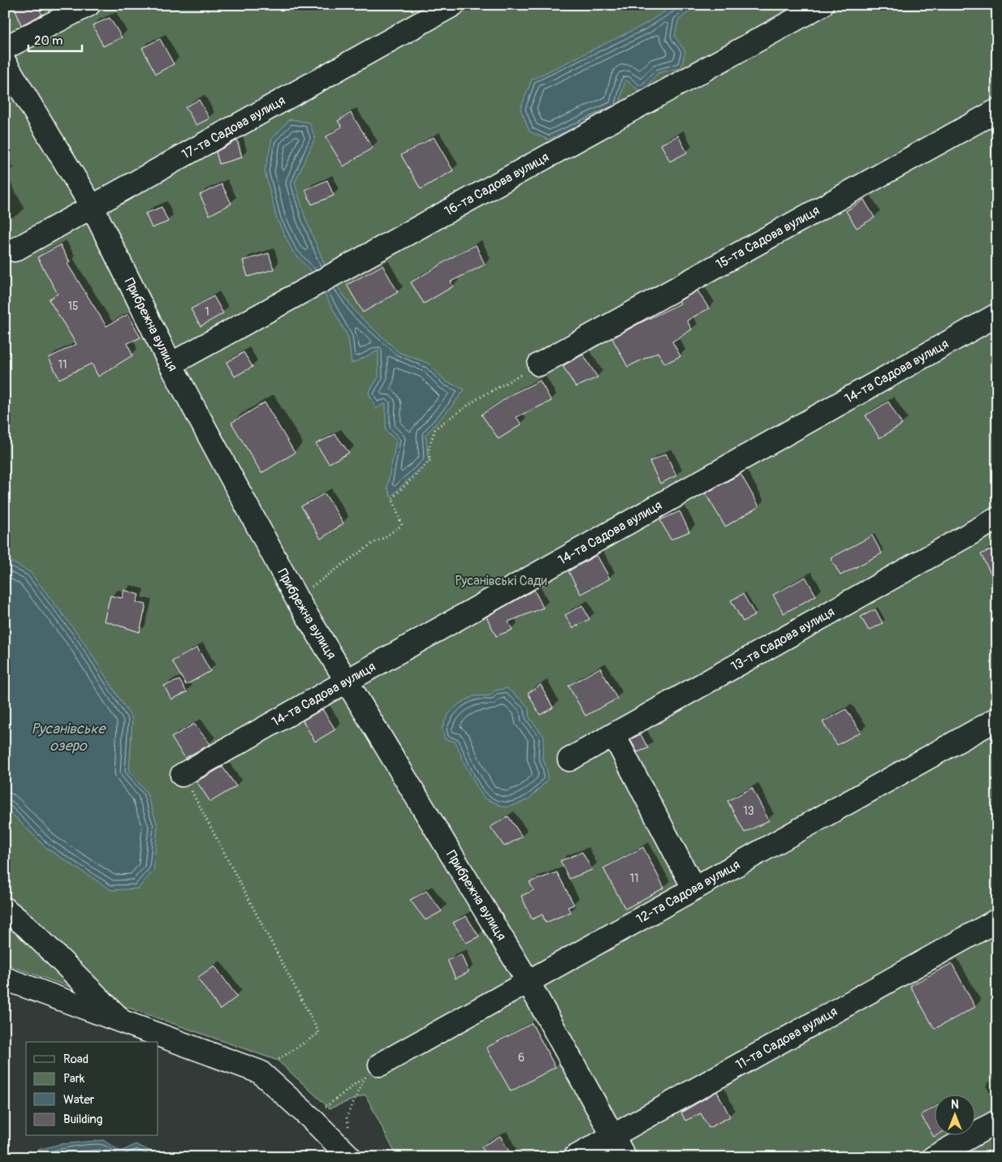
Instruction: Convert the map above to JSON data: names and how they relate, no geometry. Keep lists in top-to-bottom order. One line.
{"streets":{"street":["17-та Садова вулиця","16-та Садова вулиця","15-та Садова вулиця","Прибрежна вулиця","14-та Садова вулиця","13-та Садова вулиця","12-та Садова вулиця","11-та Садова вулиця"]},"crossings":[["17-та Садова вулиця","Прибрежна вулиця"],["16-та Садова вулиця","Прибрежна вулиця"],["Прибрежна вулиця","14-та Садова вулиця"],["Прибрежна вулиця","12-та Садова вулиця"],["Прибрежна вулиця","11-та Садова вулиця"]],"water":["Русанівське озеро"],"parks":["Русанівські Сади"],"house_numbers":["15","1","11","13","11","6"],"legend":["Road","Park","Water","Building"],"scale_bar":"20 m","north":"top"}
